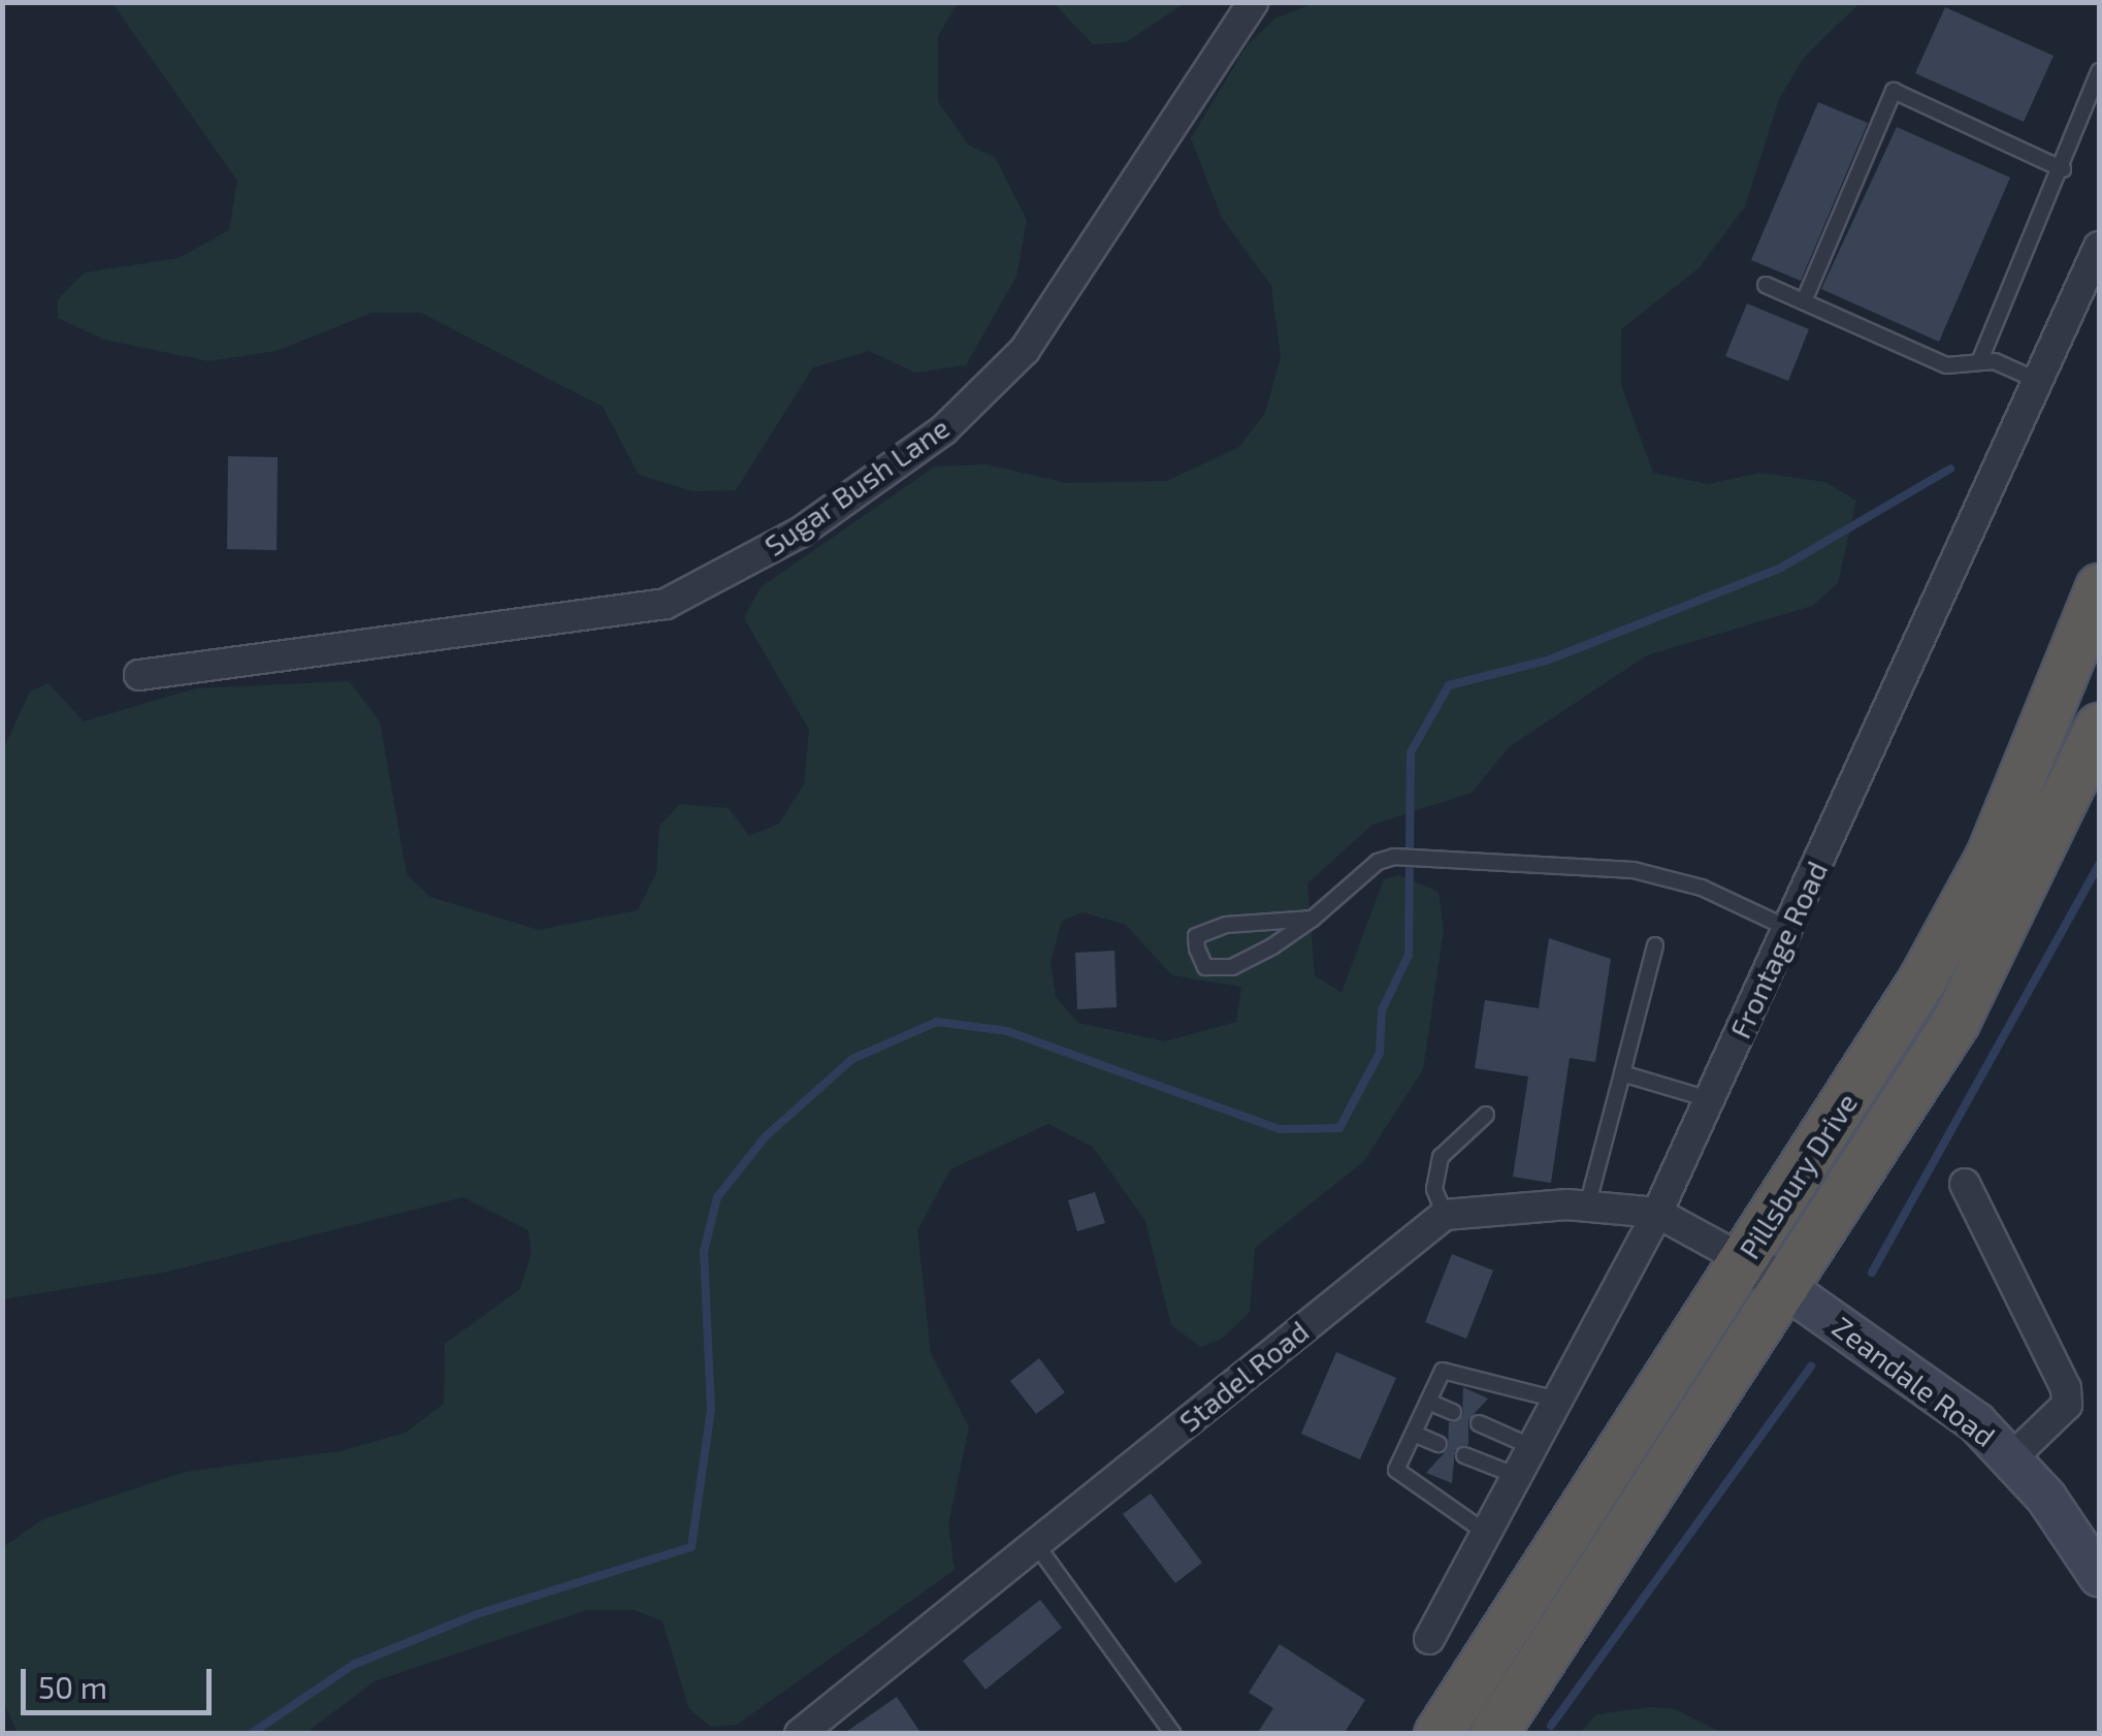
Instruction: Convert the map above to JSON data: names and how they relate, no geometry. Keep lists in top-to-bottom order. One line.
{"streets":{"highway":["Pillsbury Drive"],"main road":["Zeandale Road"],"street":["Sugar Bush Lane","Frontage Road","Stadel Road"]},"crossings":[["Pillsbury Drive","Zeandale Road"]],"scale_bar":"50 m"}
